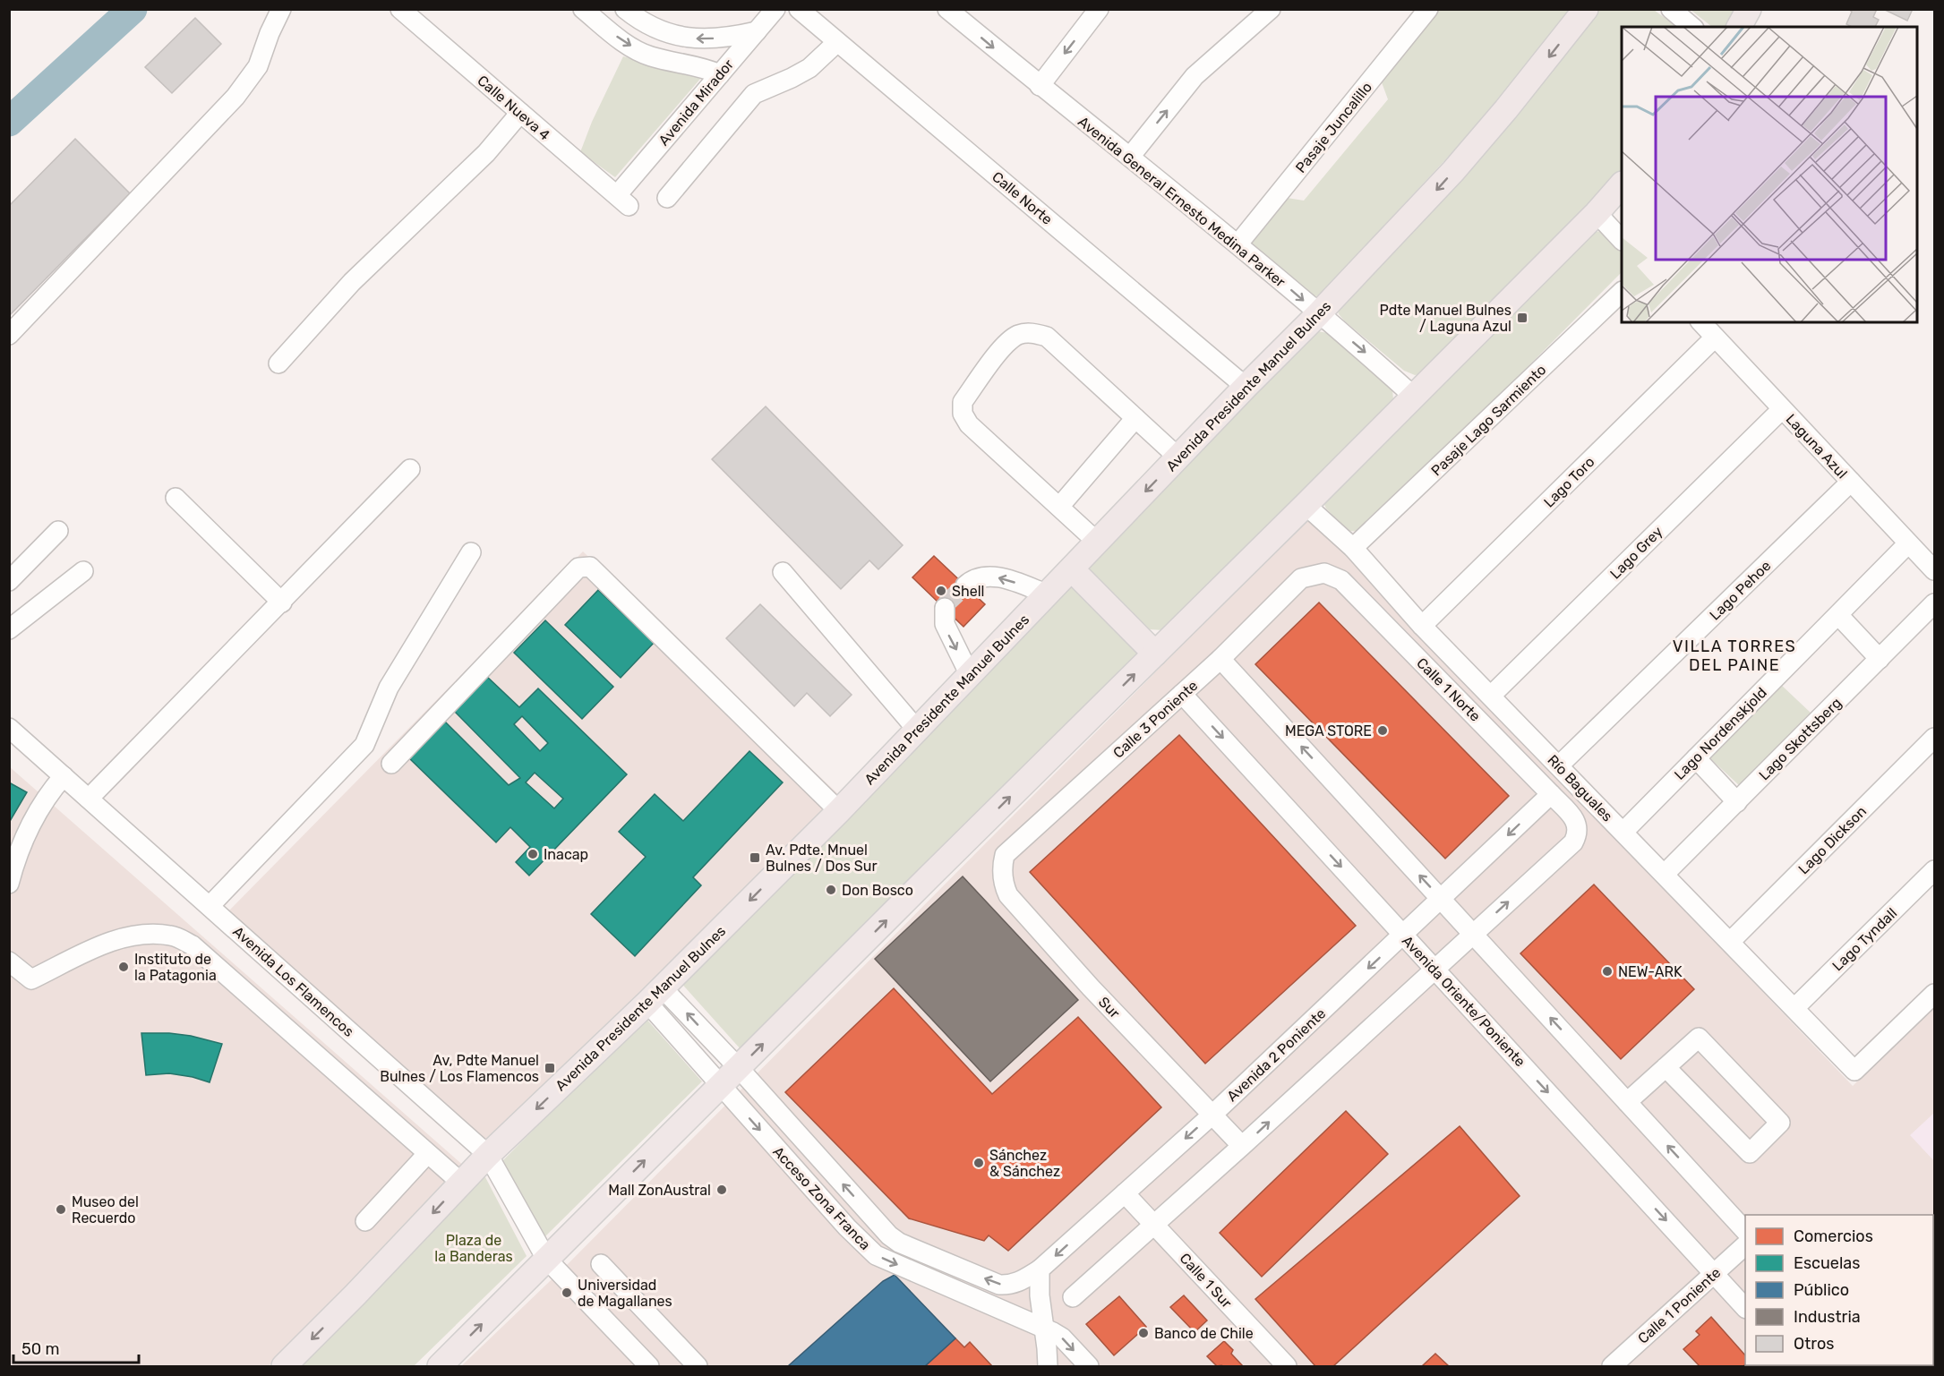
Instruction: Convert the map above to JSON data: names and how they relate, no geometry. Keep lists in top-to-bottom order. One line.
{"streets":{"main road":["Avenida Presidente Manuel Bulnes"],"street":["Avenida Mirador","Calle Nueva 4","Pasaje Juncalillo","Calle Norte","Avenida General Ernesto Medina Parker","Pasaje Lago Sarmiento","Laguna Azul","Lago Toro","Lago Grey","Lago Pehoe","Calle 1 Norte","Calle 3 Poniente","Lago Nordenskjold","Lago Skottsberg","Río Baguales","Lago Dickson","Lago Tyndall","Avenida Los Flamencos","Avenida Oriente/Poniente","Sur","Avenida 2 Poniente","Acceso Zona Franca","Calle 1 Sur","Calle 1 Poniente"]},"crossings":[["Avenida Mirador","Calle Nueva 4"],["Pasaje Juncalillo","Avenida General Ernesto Medina Parker"],["Calle Norte","Avenida Presidente Manuel Bulnes"],["Avenida General Ernesto Medina Parker","Avenida Presidente Manuel Bulnes"],["Avenida Presidente Manuel Bulnes","Avenida Los Flamencos"],["Avenida Presidente Manuel Bulnes","Acceso Zona Franca"],["Pasaje Lago Sarmiento","Río Baguales"],["Laguna Azul","Lago Toro"],["Laguna Azul","Lago Grey"],["Laguna Azul","Lago Pehoe"],["Laguna Azul","Lago Nordenskjold"],["Lago Toro","Río Baguales"],["Lago Grey","Río Baguales"],["Lago Pehoe","Río Baguales"],["Calle 1 Norte","Calle 3 Poniente"],["Calle 1 Norte","Avenida 2 Poniente"],["Calle 3 Poniente","Avenida Oriente/Poniente"],["Calle 3 Poniente","Sur"],["Lago Nordenskjold","Río Baguales"],["Lago Skottsberg","Río Baguales"],["Río Baguales","Lago Dickson"],["Río Baguales","Lago Tyndall"],["Avenida Oriente/Poniente","Avenida 2 Poniente"],["Avenida Oriente/Poniente","Calle 1 Poniente"],["Sur","Avenida 2 Poniente"],["Avenida 2 Poniente","Acceso Zona Franca"],["Avenida 2 Poniente","Calle 1 Sur"]],"one_way":["Avenida General Ernesto Medina Parker"],"districts":["VILLA TORRES DEL PAINE"],"parks":["Plaza de la Banderas"],"places":{"transit":["Pdte Manuel Bulnes / Laguna Azul","Av. Pdte. Mnuel Bulnes / Dos Sur","Av, Pdte Manuel Bulnes / Los Flamencos"],"other":["Shell","MEGA STORE","Inacap","Don Bosco","Instituto de la Patagonia","NEW-ARK","Sánchez & Sánchez","Mall ZonAustral","Museo del Recuerdo","Universidad de Magallanes","Banco de Chile"]},"legend":["Comercios","Escuelas","Público","Industria","Otros"],"scale_bar":"50 m"}
